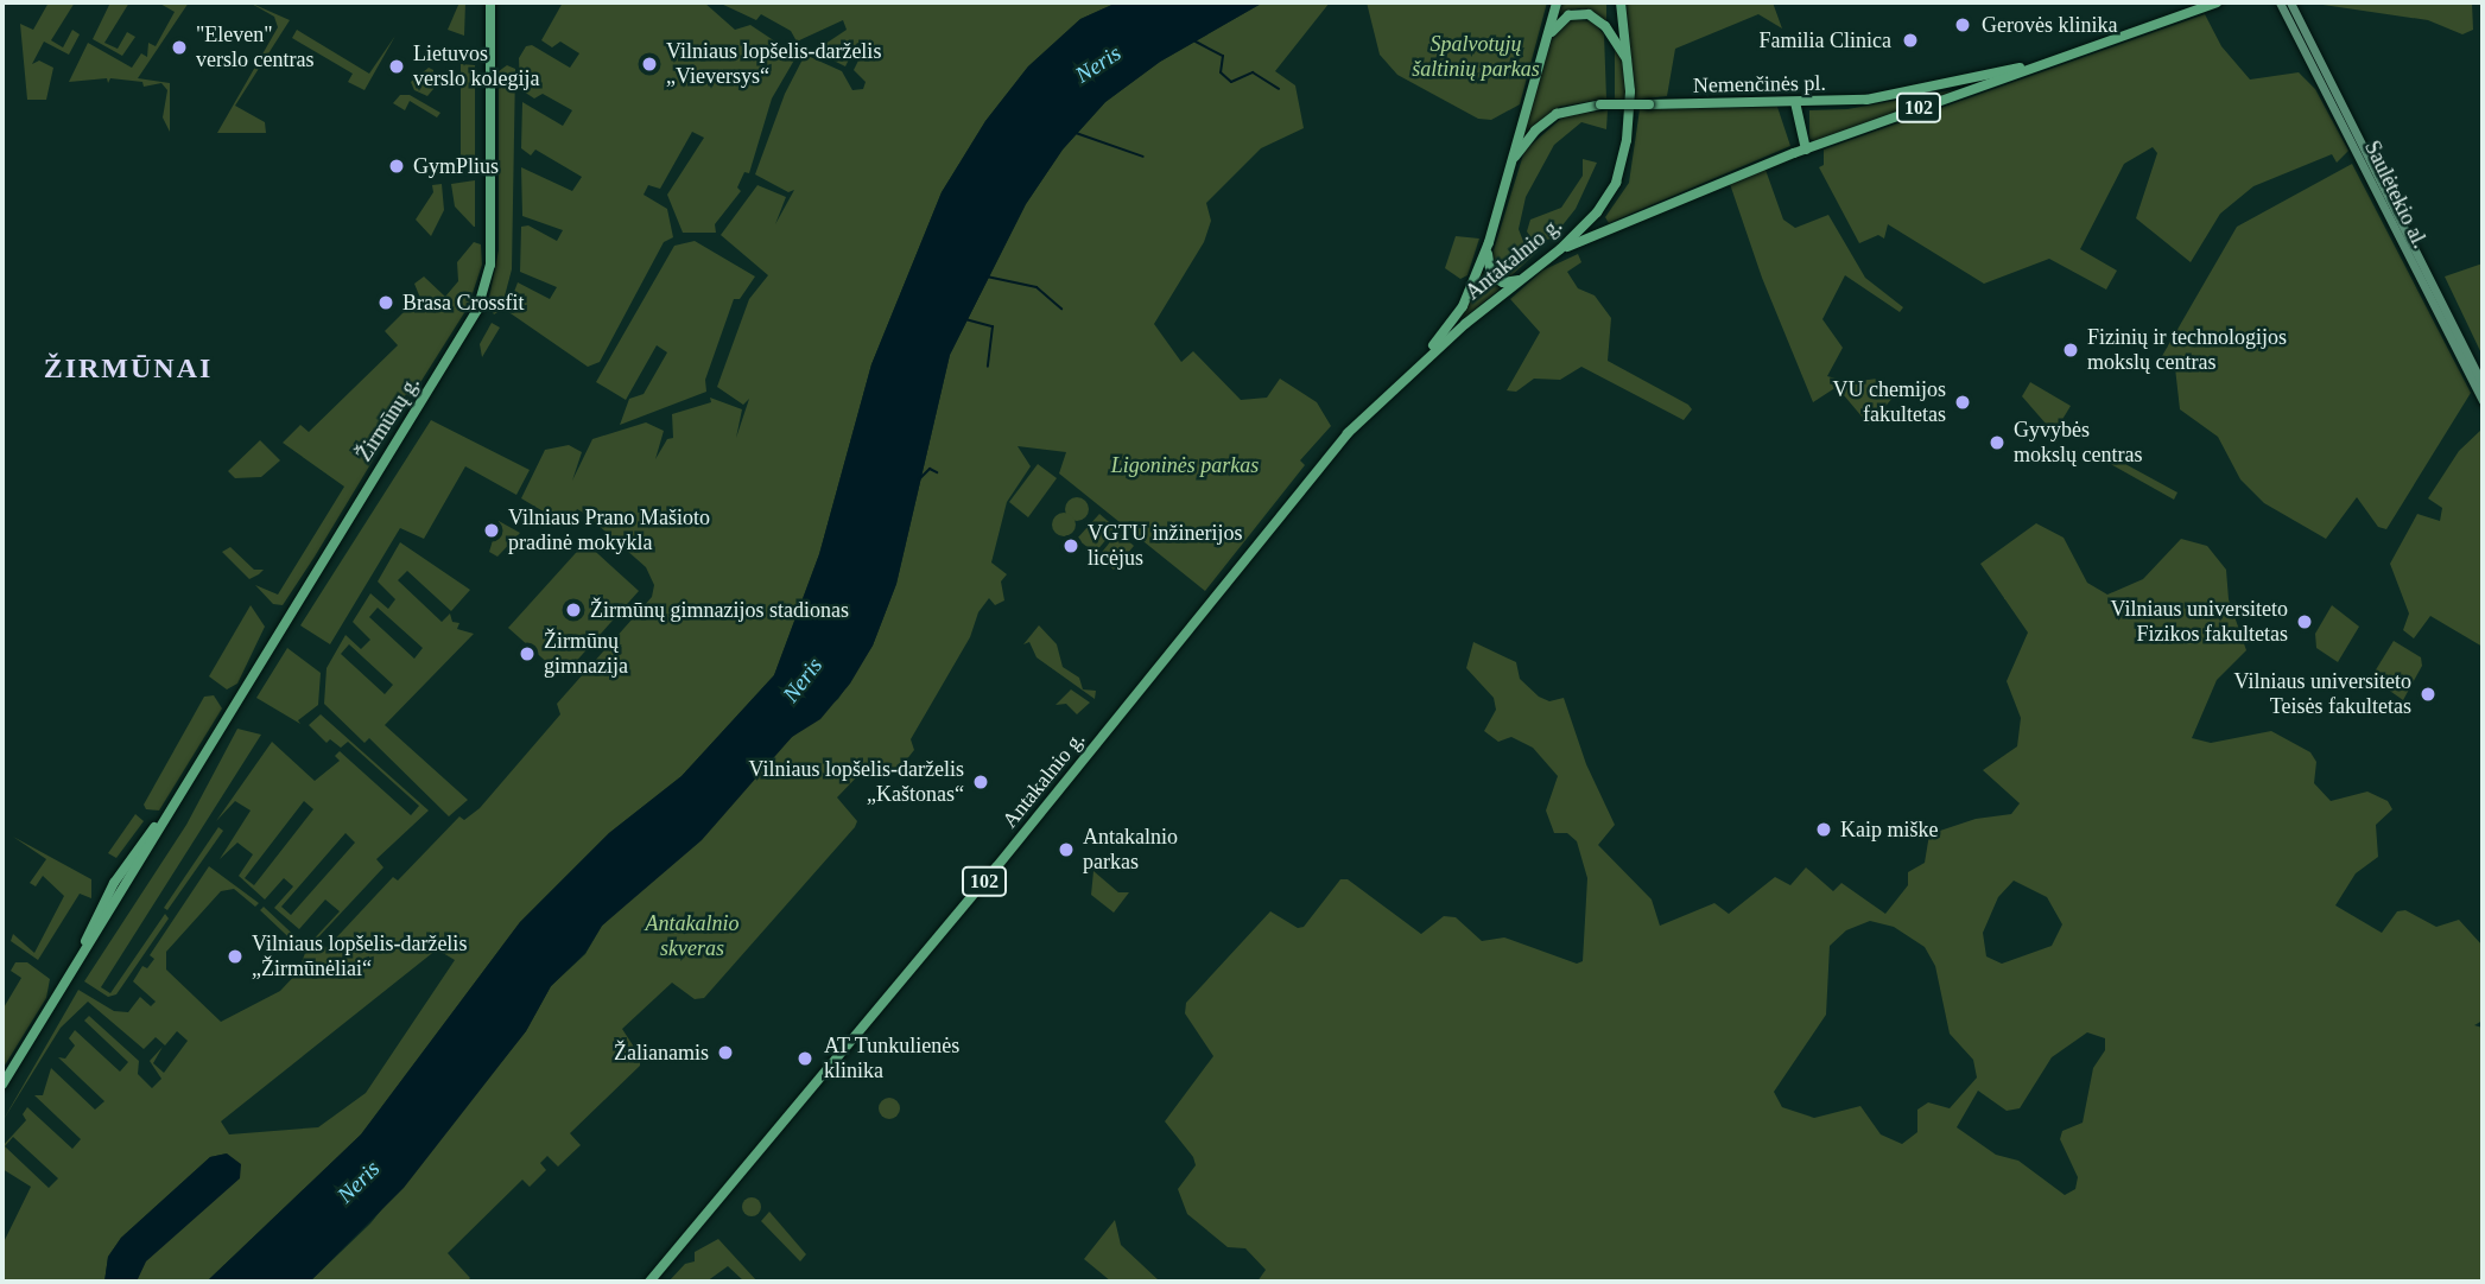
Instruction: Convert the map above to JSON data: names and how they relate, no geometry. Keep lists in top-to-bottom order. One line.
{"streets":{"main road":["Nemenčinės pl.","102","Saulėtekio al.","Antakalnio g.","Žirmūnų g."]},"crossings":[["Nemenčinės pl.","Antakalnio g."]],"districts":["ŽIRMŪNAI"],"water":["Neris"],"parks":["Spalvotųjų šaltinių parkas","Ligoninės parkas","Antakalnio skveras"],"places":["Gerovės klinika","Familia Clinica","\"Eleven\" verslo centras","Vilniaus lopšelis-darželis „Vieversys“","Lietuvos verslo kolegija","GymPlius","Brasa Crossfit","Fizinių ir technologijos mokslų centras","VU chemijos fakultetas","Gyvybės mokslų centras","Vilniaus Prano Mašioto pradinė mokykla","VGTU inžinerijos licėjus","Žirmūnų gimnazijos stadionas","Vilniaus universiteto Fizikos fakultetas","Žirmūnų gimnazija","Vilniaus universiteto Teisės fakultetas","Vilniaus lopšelis-darželis „Kaštonas“","Kaip miške","Antakalnio parkas","Vilniaus lopšelis-darželis „Žirmūnėliai“","Žalianamis","AT Tunkulienės klinika"]}
